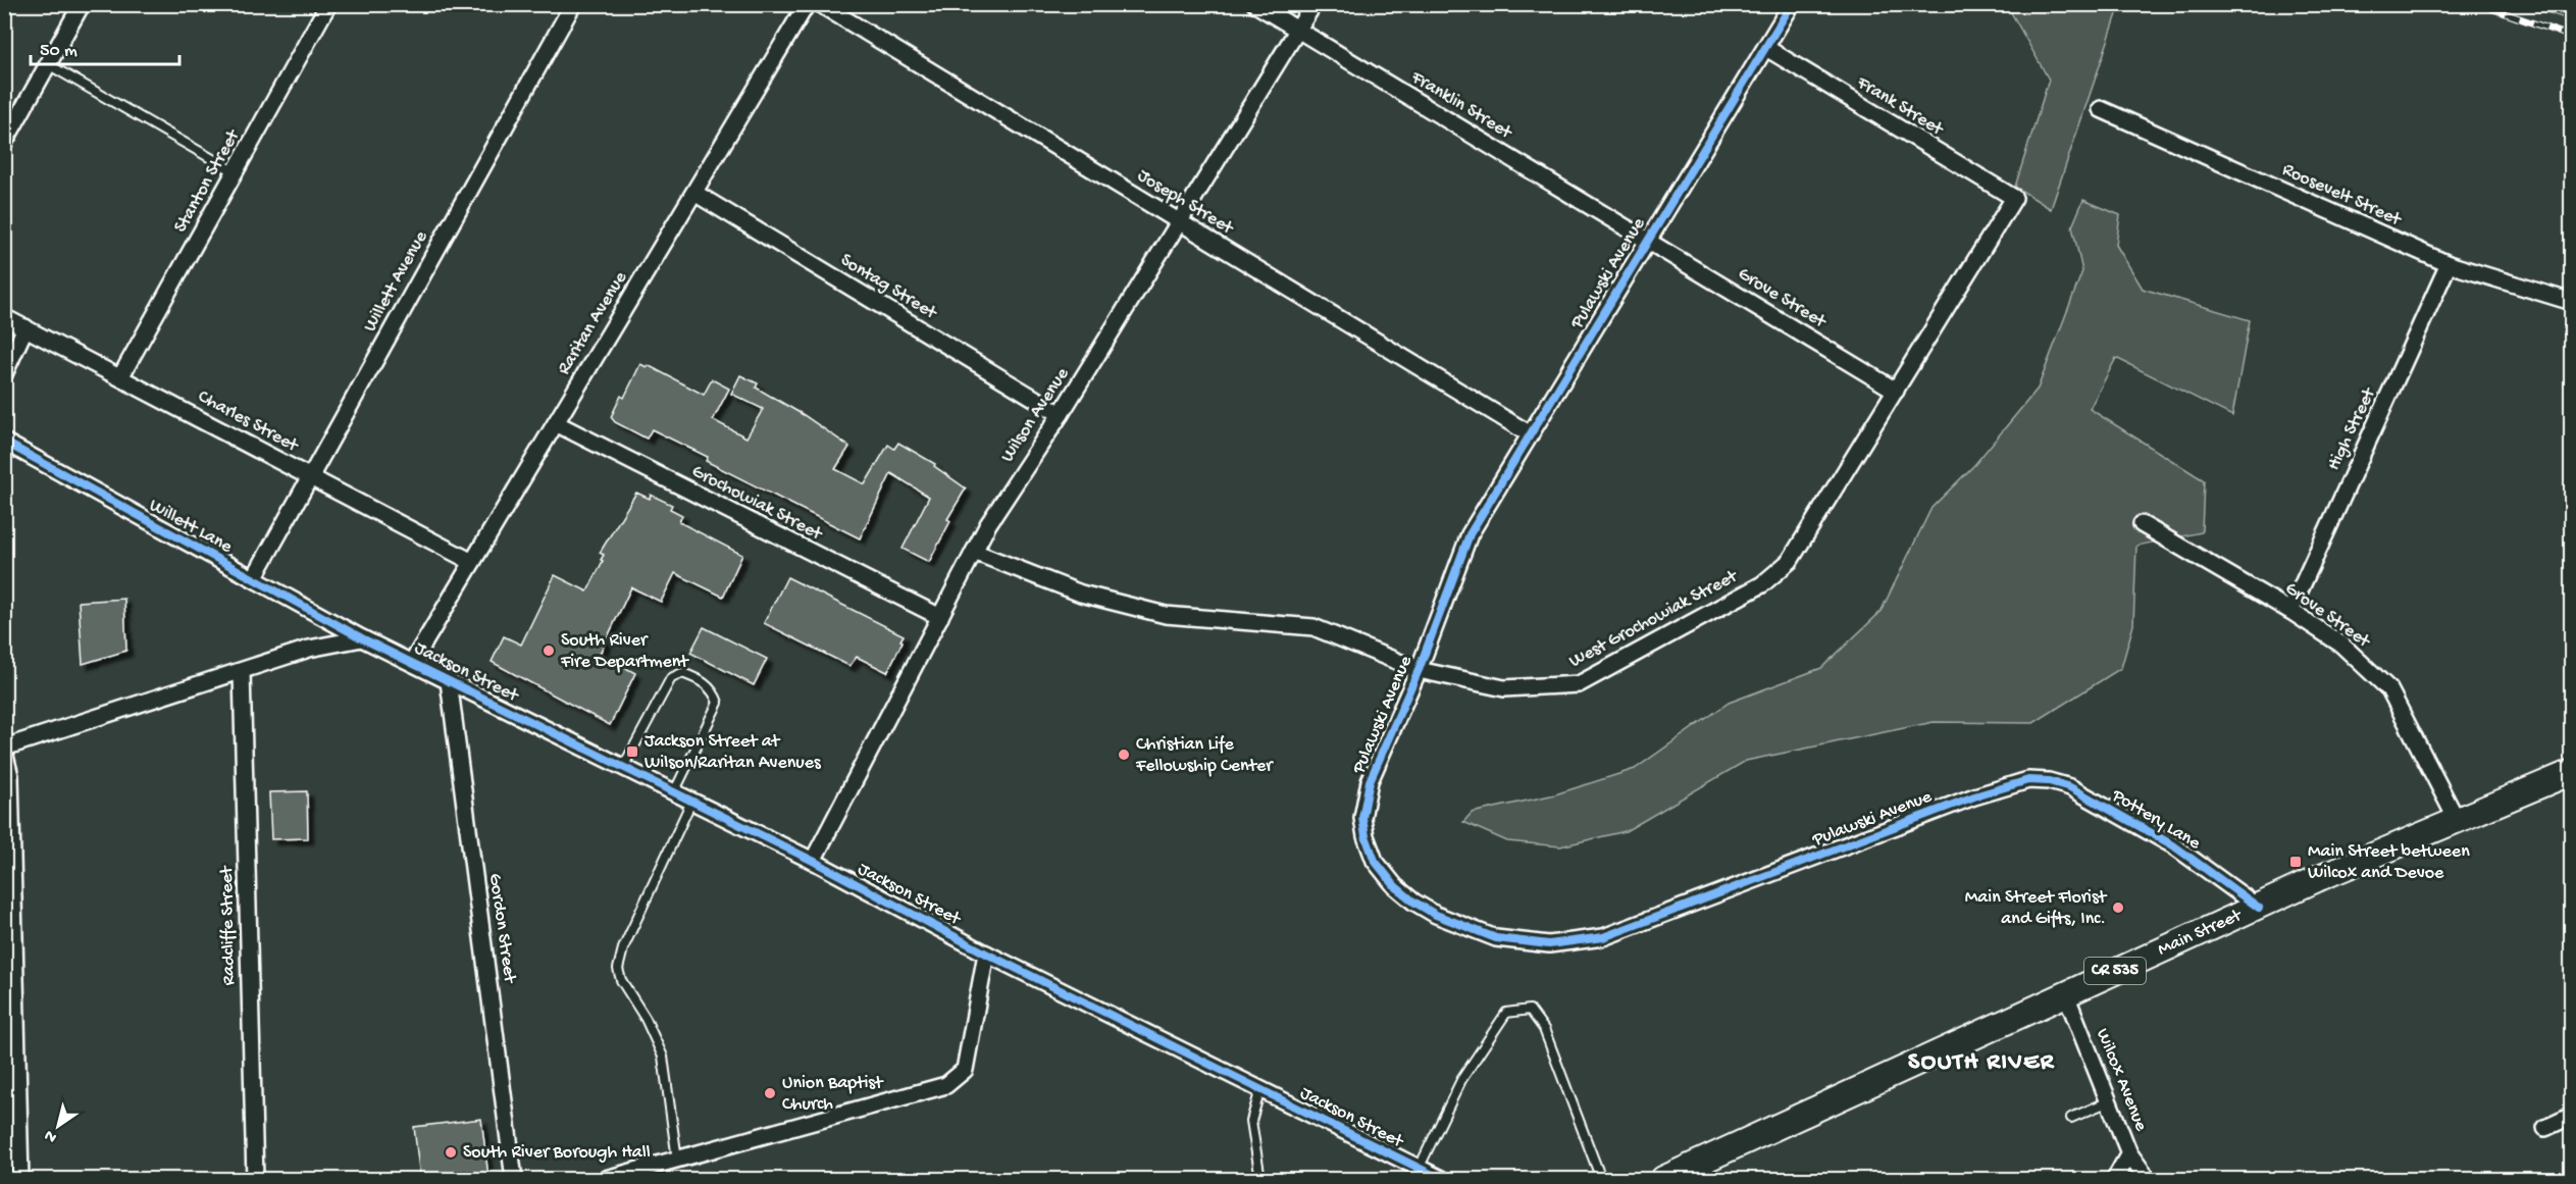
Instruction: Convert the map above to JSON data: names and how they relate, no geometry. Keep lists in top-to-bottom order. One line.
{"streets":{"main road":["Main Street","CR 535"],"street":["Franklin Street","Frank Street","Stanton Street","Roosevelt Street","Joseph Street","Pulawski Avenue","Willett Avenue","Sontag Street","Grove Street","Raritan Avenue","Wilson Avenue","Charles Street","High Street","Grochowiak Street","Willett Lane","West Grochowiak Street","Jackson Street","Pottery Lane","Radcliffe Street","Gordon Street","Wilcox Avenue"]},"crossings":[["Franklin Street","Pulawski Avenue"],["Franklin Street","Grove Street"],["Franklin Street","Wilson Avenue"],["Frank Street","Pulawski Avenue"],["Frank Street","West Grochowiak Street"],["Stanton Street","Charles Street"],["Roosevelt Street","High Street"],["Joseph Street","Pulawski Avenue"],["Joseph Street","Wilson Avenue"],["Pulawski Avenue","Grove Street"],["Pulawski Avenue","West Grochowiak Street"],["Pulawski Avenue","Pottery Lane"],["Willett Avenue","Charles Street"],["Willett Avenue","Willett Lane"],["Sontag Street","Raritan Avenue"],["Sontag Street","Wilson Avenue"],["Grove Street","High Street"],["Grove Street","West Grochowiak Street"],["Grove Street","Main Street"],["Raritan Avenue","Charles Street"],["Raritan Avenue","Grochowiak Street"],["Raritan Avenue","Jackson Street"],["Wilson Avenue","Grochowiak Street"],["Wilson Avenue","West Grochowiak Street"],["Wilson Avenue","Jackson Street"],["Willett Lane","Jackson Street"],["Jackson Street","Gordon Street"],["Pottery Lane","Main Street"],["Main Street","Wilcox Avenue"]],"districts":["SOUTH RIVER"],"places":{"other":["South River Fire Department","Christian Life Fellowship Center","Main Street Florist and Gifts, Inc.","Union Baptist Church","South River Borough Hall"],"transit":["Jackson Street at Wilson/Raritan Avenues","Main Street between Wilcox and Devoe"]},"scale_bar":"50 m","north":"bottom left"}
